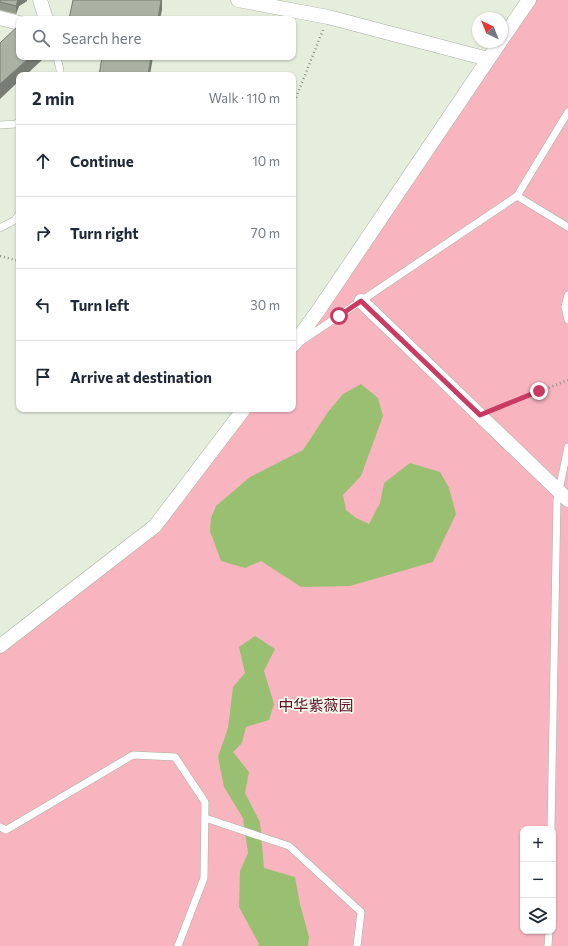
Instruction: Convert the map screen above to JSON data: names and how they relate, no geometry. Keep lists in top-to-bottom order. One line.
{"parks":["中华紫薇园"],"north":"top left","page":{"search":"Search here","heading":["2 min","Walk · 110 m"],"list":[["Continue","10 m"],["Turn right","70 m"],["Turn left","30 m"],"Arrive at destination"],"map_buttons":["+","−"]}}
